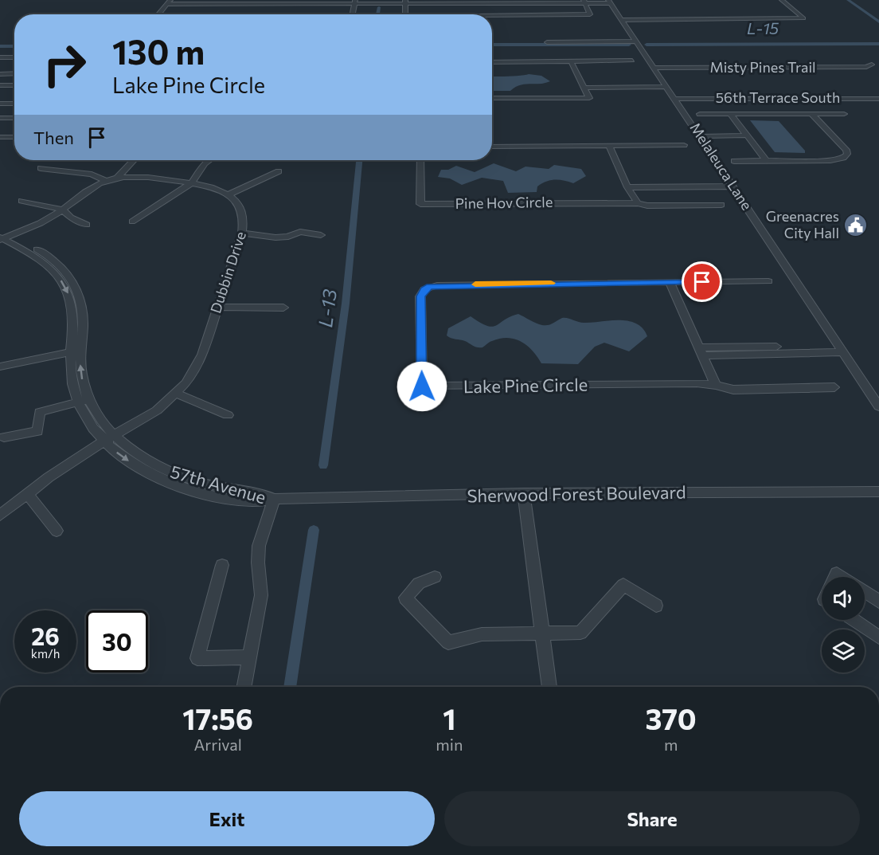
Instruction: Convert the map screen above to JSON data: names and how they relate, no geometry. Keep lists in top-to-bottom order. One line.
{"streets":{"street":["Misty Pines Trail","56th Terrace South","Melaleuca Lane","Pine Hov Circle","Dubbin Drive","Lake Pine Circle","57th Avenue","Sherwood Forest Boulevard"]},"crossings":[["Misty Pines Trail","Melaleuca Lane"],["56th Terrace South","Melaleuca Lane"],["Dubbin Drive","57th Avenue"],["57th Avenue","Sherwood Forest Boulevard"]],"water":["L-15","L-13"],"places":{"public building":["Greenacres City Hall"]},"page":{"turn":["130 m","Lake Pine Circle"],"then":"Then","speed":"26 km/h","limit":"30","eta":["17:56","Arrival","1","min","370","m"],"buttons":["Exit","Share"]}}
